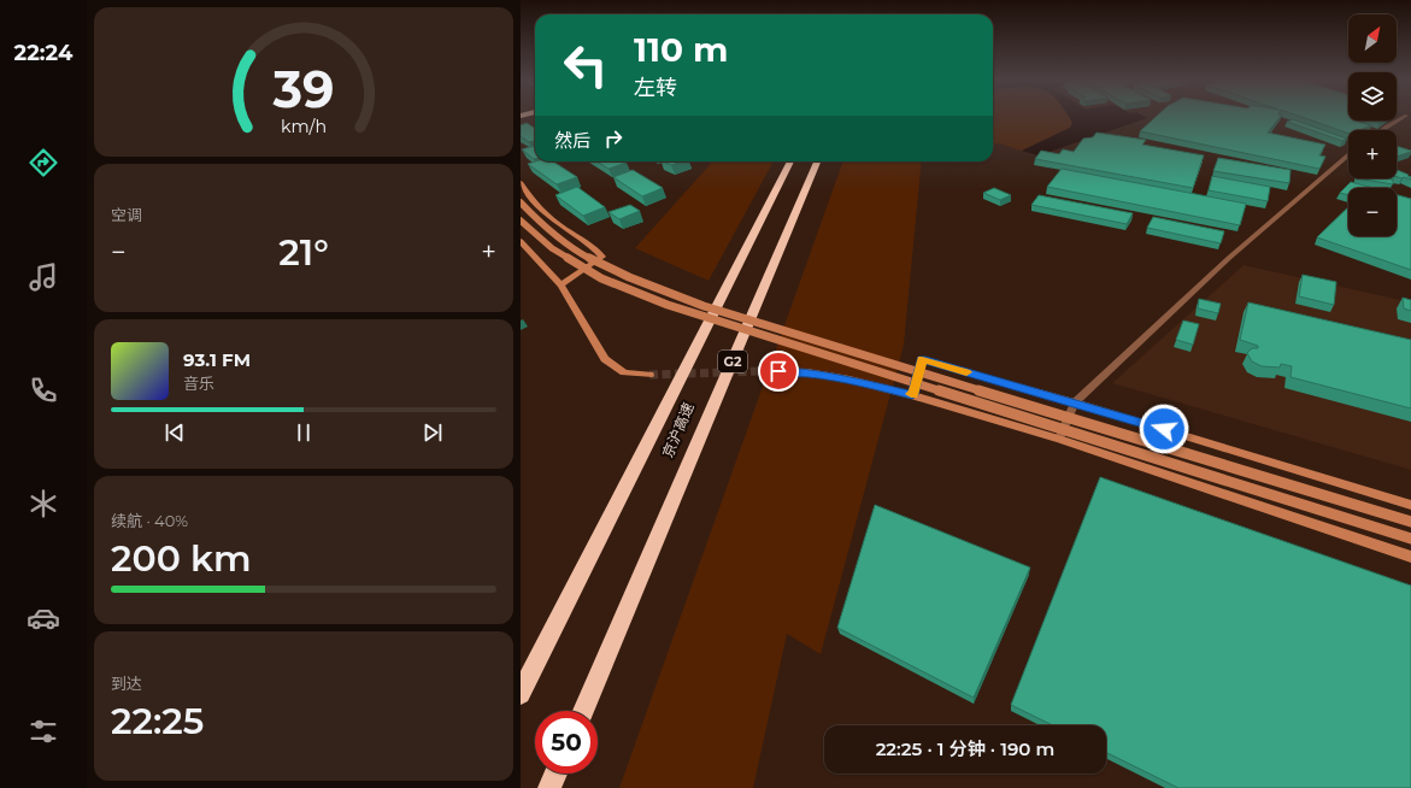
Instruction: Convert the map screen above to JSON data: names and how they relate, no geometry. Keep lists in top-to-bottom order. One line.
{"streets":{"highway":["G2","京沪高速"]},"north":"top right","page":{"tabs":"22:24","map_buttons":["+","−"],"turn":["110 m","左转"],"then":"然后","tile":["空调",["续航 · 40%","200 km"],["到达","22:25"]],"heat":["−","21°","+"],"song":["93.1 FM","音乐"],"limit":"50","trip":"22:25 · 1 分钟 · 190 m","gauge":["39","km/h"]}}
